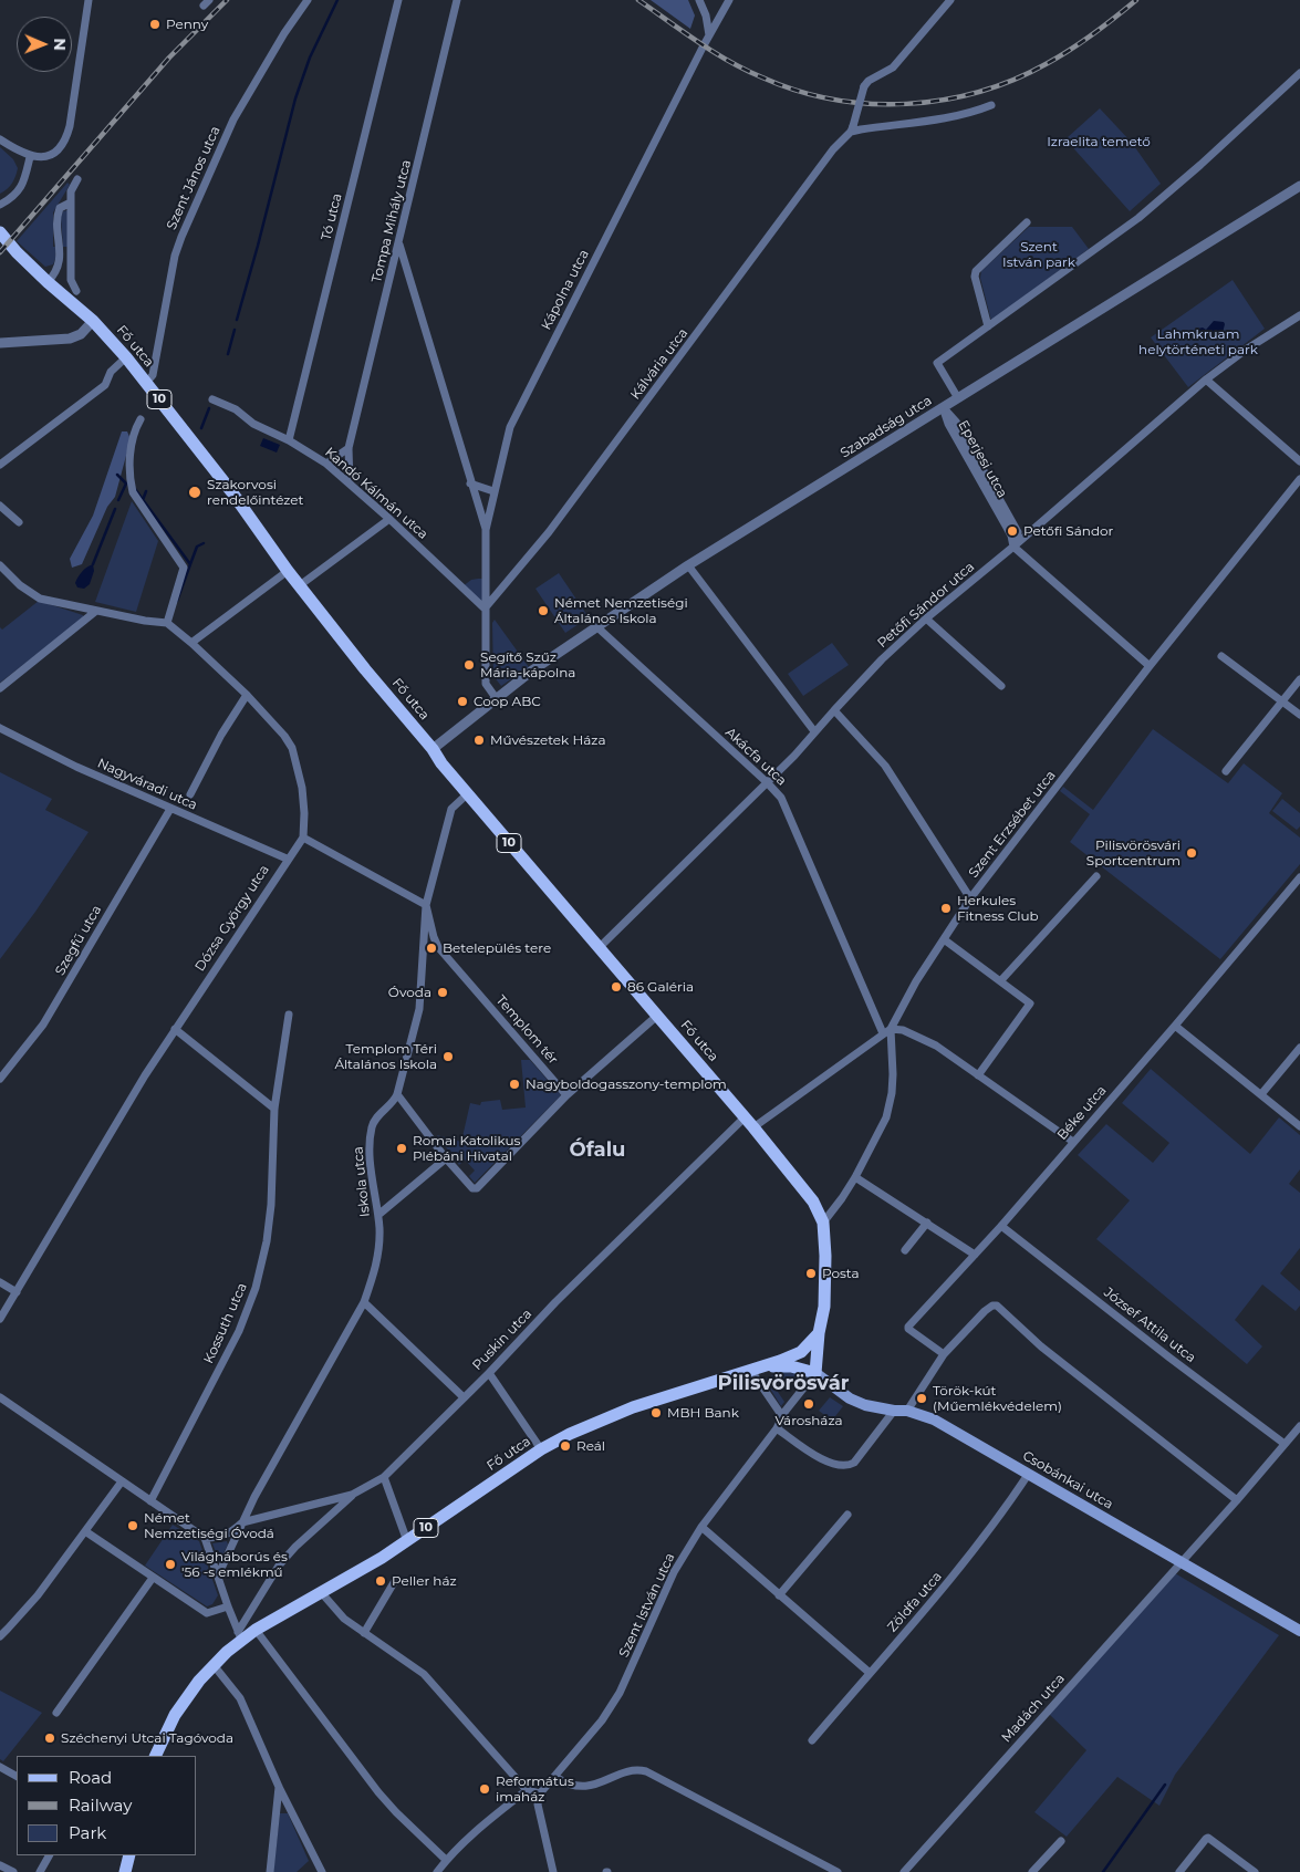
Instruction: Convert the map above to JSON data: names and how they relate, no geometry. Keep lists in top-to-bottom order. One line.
{"streets":{"main road":["Fő utca","10","Csobánkai utca"],"street":["Szent János utca","Tó utca","Tompa Mihály utca","Kápolna utca","Kálvária utca","Szabadság utca","Eperjesi utca","Kandó Kálmán utca","Petőfi Sándor utca","Akácfa utca","Nagyváradi utca","Szent Erzsébet utca","Dózsa György utca","Szegfű utca","Templom tér","Béke utca","Iskola utca","Kossuth utca","József Attila utca","Puskin utca","Zöldfa utca","Szent István utca","Madách utca"]},"crossings":[["Szent János utca","Fő utca"],["Tó utca","Kandó Kálmán utca"],["Tompa Mihály utca","Kandó Kálmán utca"],["Kápolna utca","Kálvária utca"],["Kápolna utca","Szabadság utca"],["Kápolna utca","Kandó Kálmán utca"],["Fő utca","Szabadság utca"],["Fő utca","Petőfi Sándor utca"],["Fő utca","Iskola utca"],["Fő utca","Puskin utca"],["Kálvária utca","Kandó Kálmán utca"],["Szabadság utca","Eperjesi utca"],["Szabadság utca","Akácfa utca"],["Eperjesi utca","Petőfi Sándor utca"],["Petőfi Sándor utca","Akácfa utca"],["Akácfa utca","Szent Erzsébet utca"],["Nagyváradi utca","Dózsa György utca"],["Nagyváradi utca","Szegfű utca"],["Templom tér","Iskola utca"],["Béke utca","József Attila utca"],["Iskola utca","Puskin utca"],["József Attila utca","Madách utca"],["Csobánkai utca","Zöldfa utca"],["Csobánkai utca","Szent István utca"],["Csobánkai utca","Madách utca"]],"districts":["Ófalu","Pilisvörösvár"],"parks":["Izraelita temető","Szent István park","Lahmkruam helytörténeti park"],"places":["Penny","Szakorvosi rendelőintézet","Petőfi Sándor","Német Nemzetiségi Általános Iskola","Segítő Szűz Mária-kápolna","Coop ABC","Művészetek Háza","Pilisvörösvári Sportcentrum","Herkules Fitness Club","Betelepülés tere","86 Galéria","Óvoda","Templom Téri Általános Iskola","Nagyboldogasszony-templom","Romai Katolikus Plébáni Hivatal","Posta","Török-kút (Műemlékvédelem)","Városháza","MBH Bank","Reál","Német Nemzetiségi Óvodá","Világháborús és '56 -s emlékmű","Peller ház","Széchenyi Utcai Tagóvoda","Református imaház"],"legend":["Road","Railway","Park"],"north":"right"}
